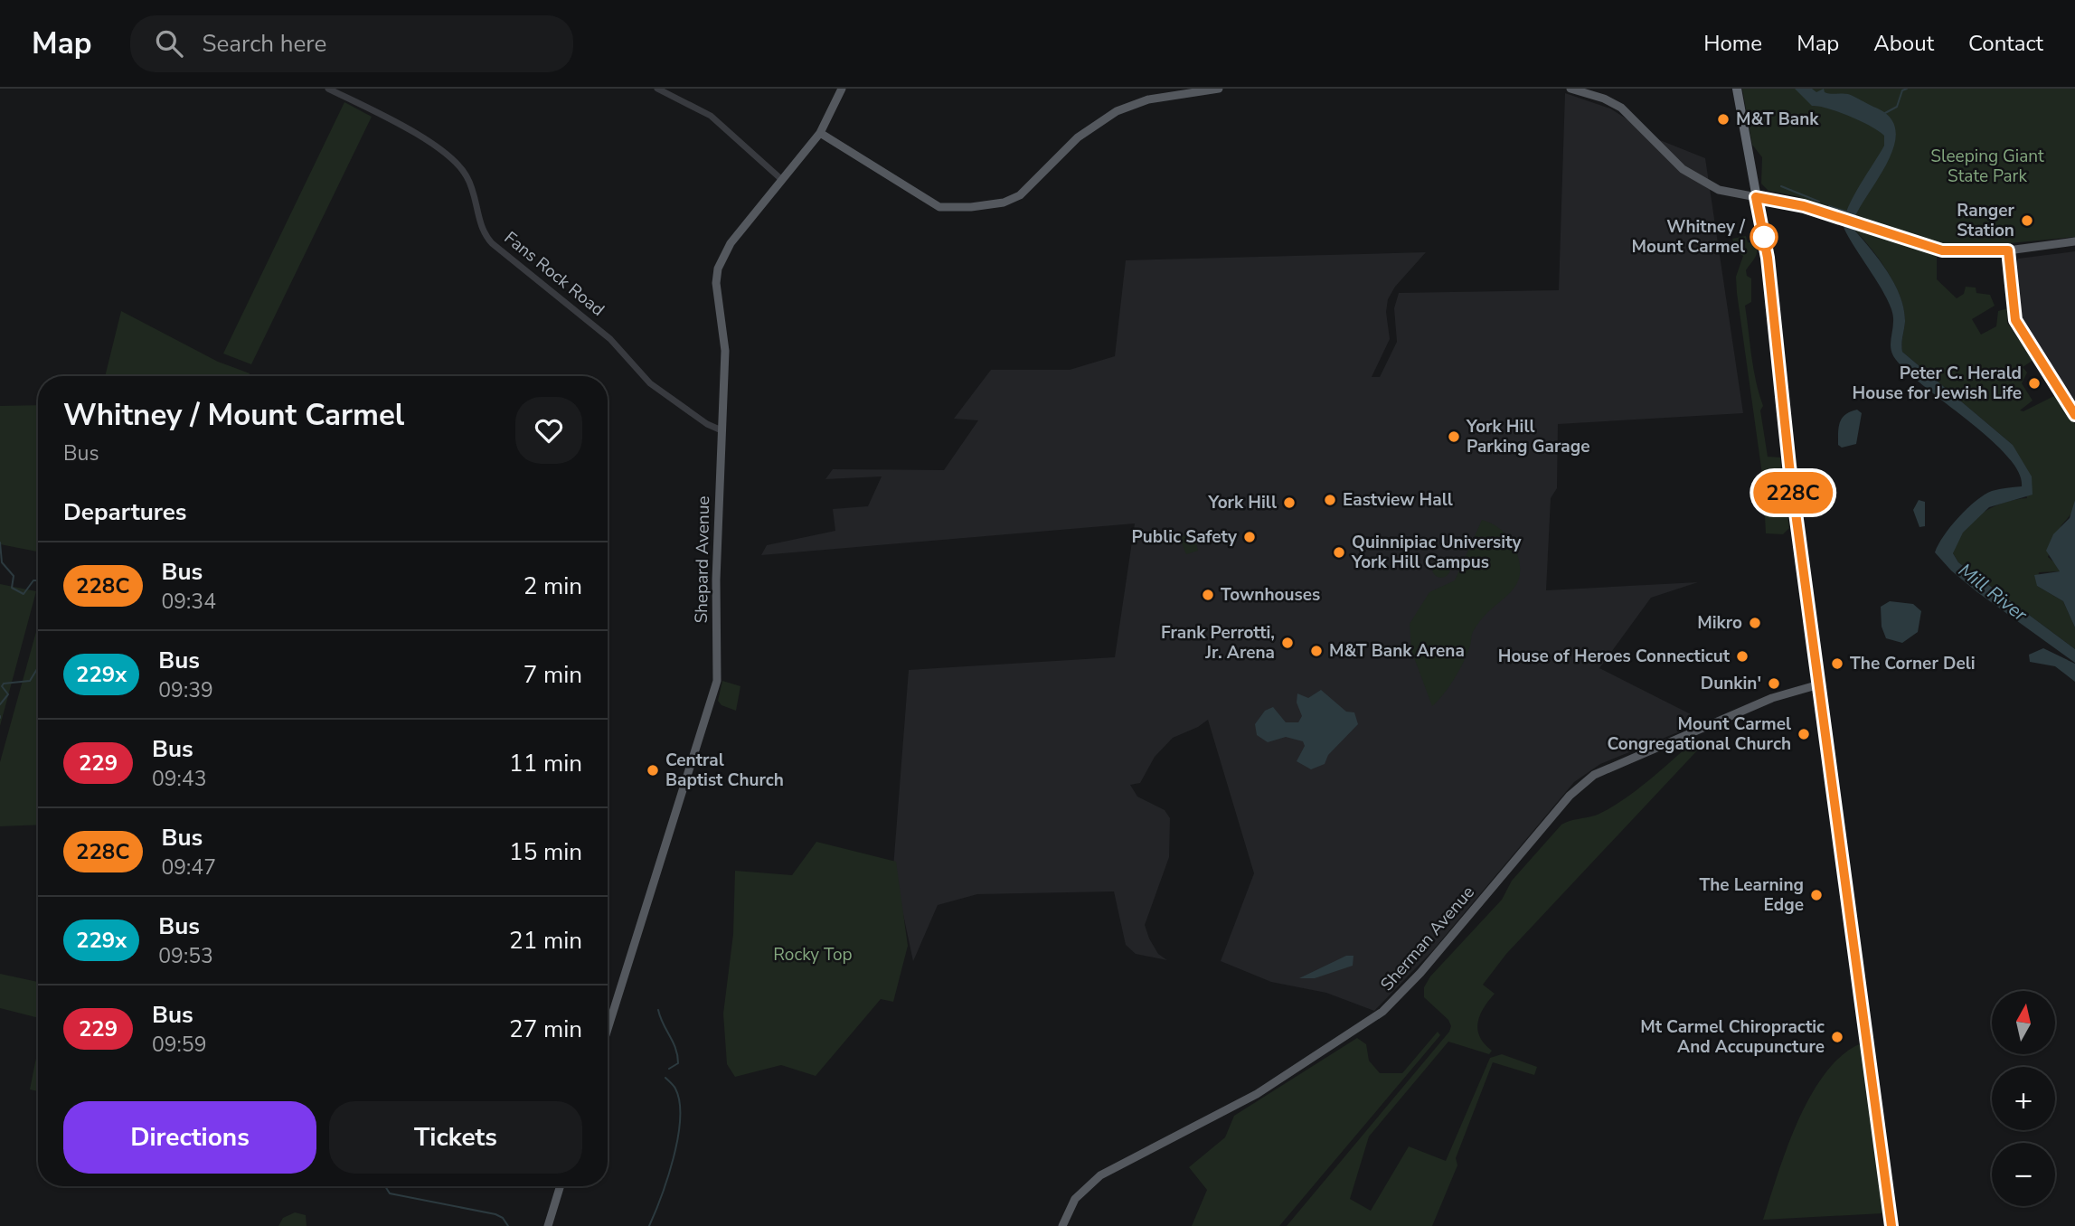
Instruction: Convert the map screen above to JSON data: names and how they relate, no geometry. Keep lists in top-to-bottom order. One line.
{"streets":{"main road":["Shepard Avenue","Sherman Avenue"],"street":["Fans Rock Road"]},"crossings":[["Fans Rock Road","Shepard Avenue"]],"water":["Mill River"],"parks":["Sleeping Giant State Park","Rocky Top"],"places":["M&T Bank","Ranger Station","Whitney / Mount Carmel","Peter C. Herald House for Jewish Life","York Hill Parking Garage","Eastview Hall","York Hill","Public Safety","Quinnipiac University York Hill Campus","Townhouses","Mikro","Frank Perrotti, Jr. Arena","M&T Bank Arena","House of Heroes Connecticut","The Corner Deli","Dunkin'","Mount Carmel Congregational Church","Central Baptist Church","The Learning Edge","Mt Carmel Chiropractic And Accupuncture"],"lines":["bus line 228C"],"north":"top","page":{"header":"Map","search":"Search here","nav":["Home","Map","About","Contact"],"on_map":"228C","heading":[["Whitney / Mount Carmel","Bus"],"Departures"],"list":[{"mark":"228C","name":"Bus","note":"09:34","value":"2 min"},{"mark":"229x","name":"Bus","note":"09:39","value":"7 min"},{"mark":"229","name":"Bus","note":"09:43","value":"11 min"},{"mark":"228C","name":"Bus","note":"09:47","value":"15 min"},{"mark":"229x","name":"Bus","note":"09:53","value":"21 min"},{"mark":"229","name":"Bus","note":"09:59","value":"27 min"}],"map_buttons":["+","−"],"buttons":["Directions","Tickets"]}}
